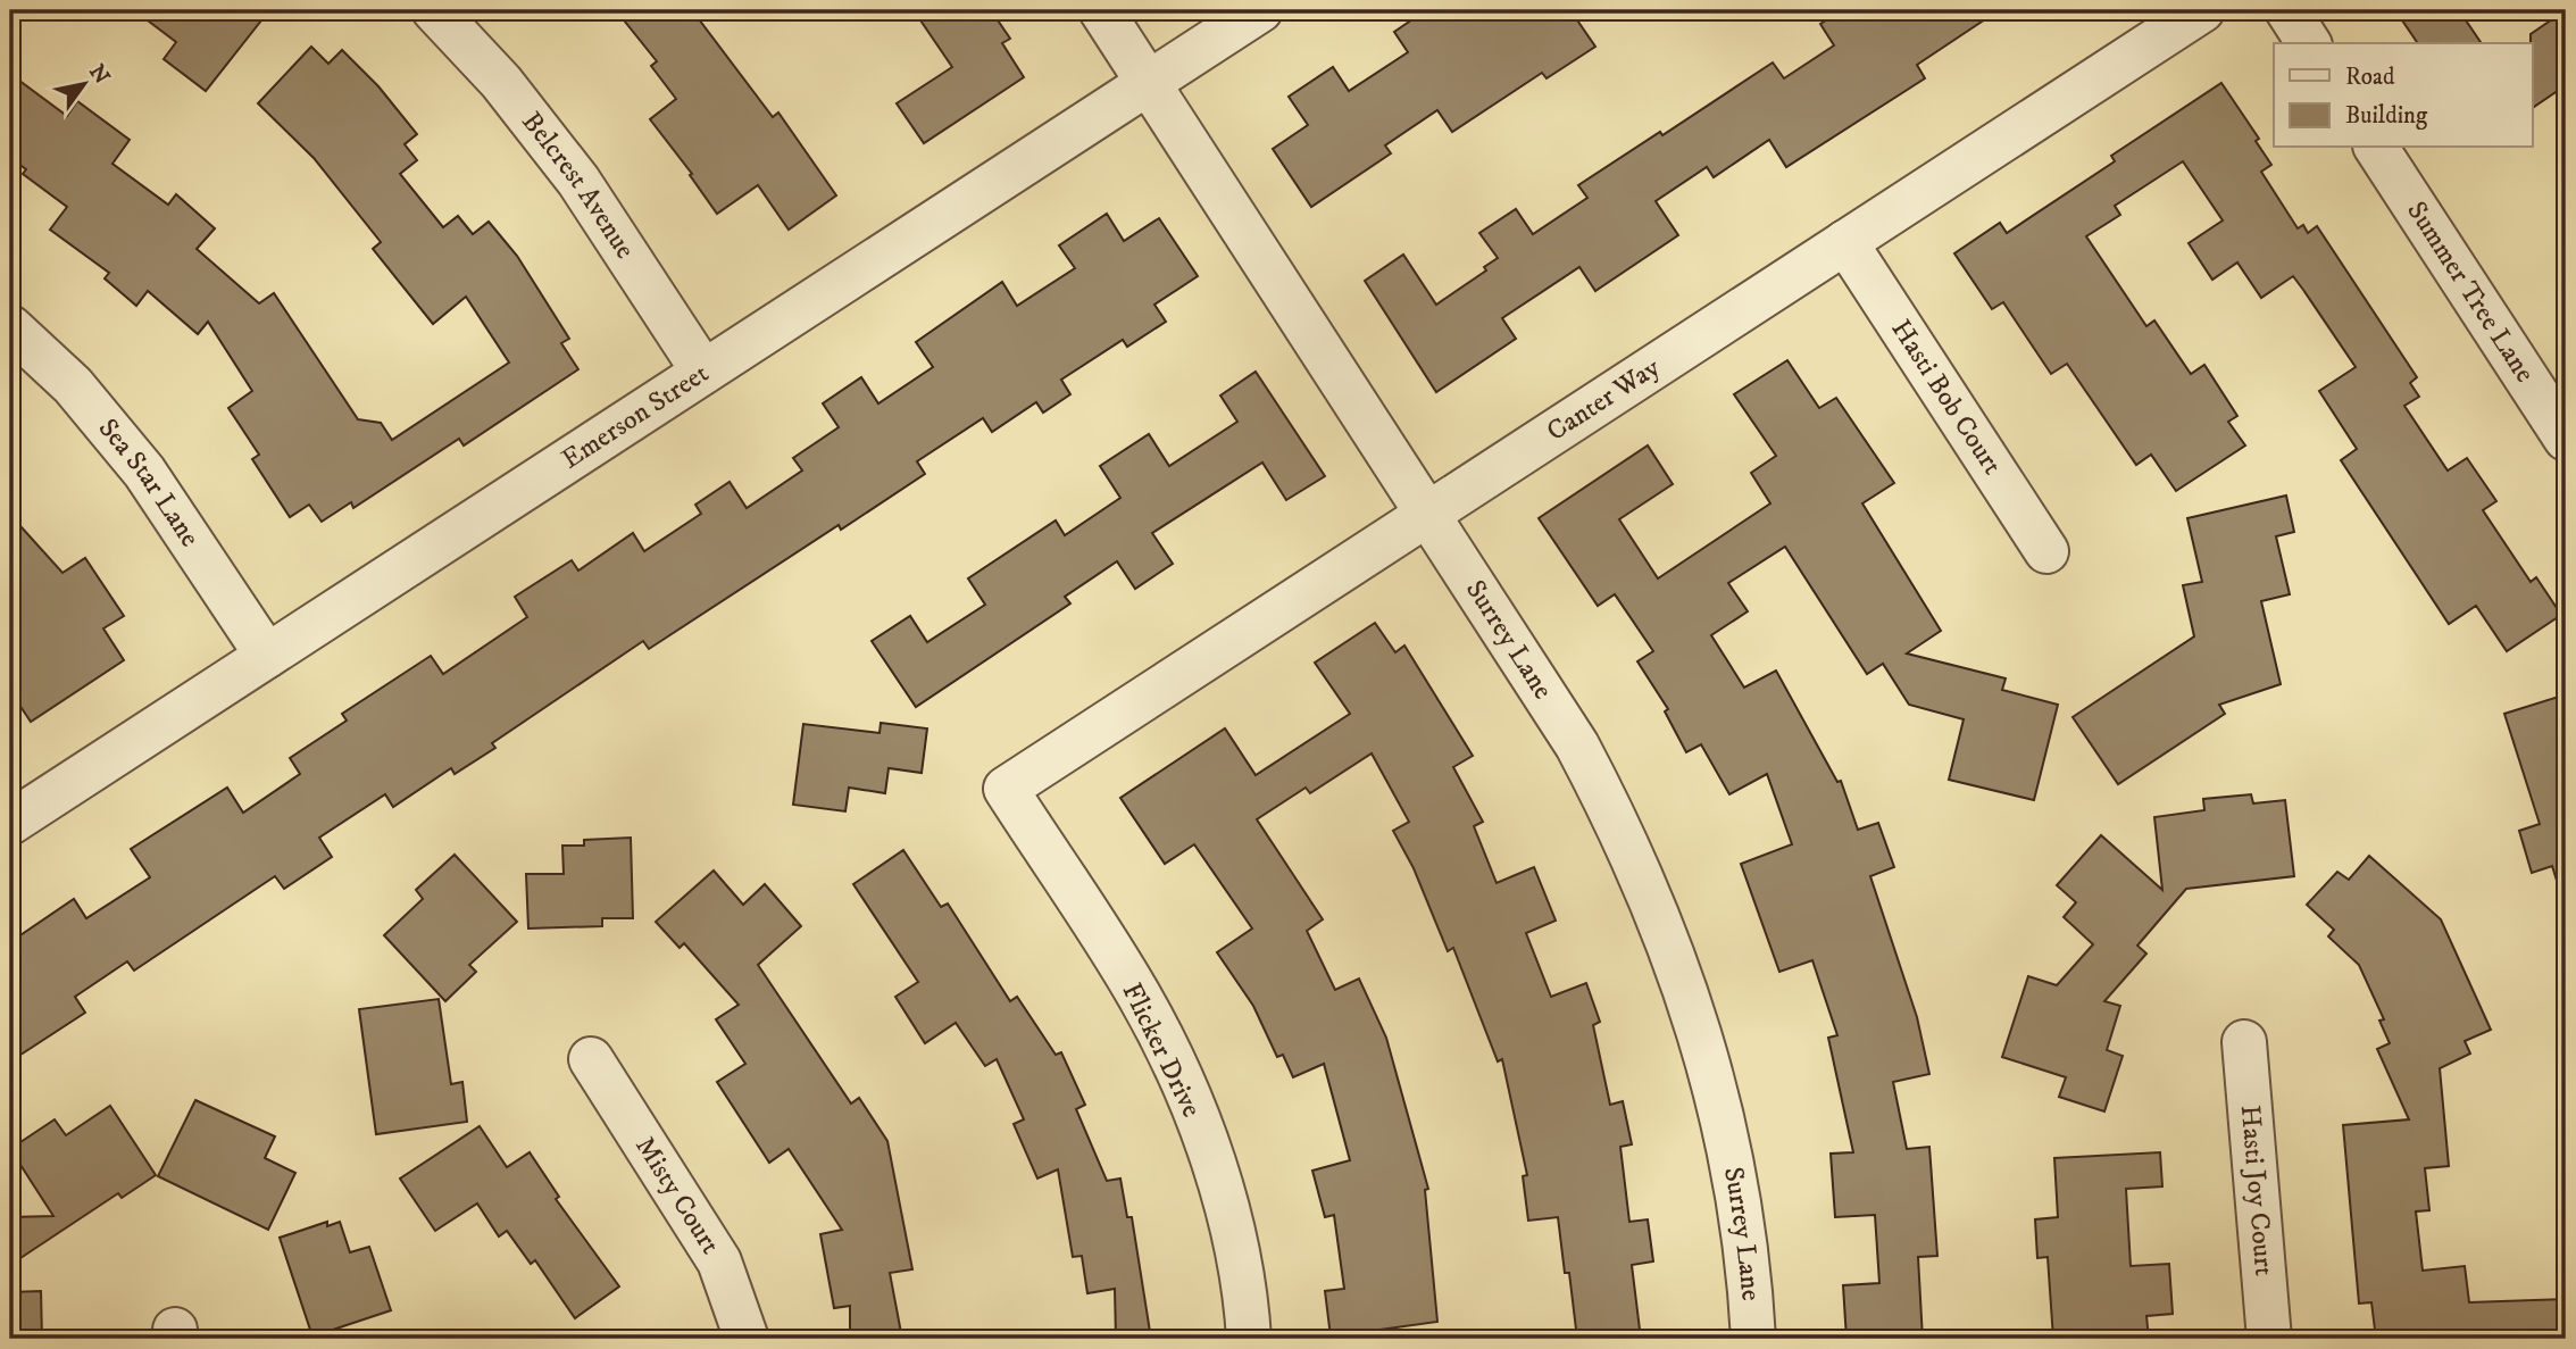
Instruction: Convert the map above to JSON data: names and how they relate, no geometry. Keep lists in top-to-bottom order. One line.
{"streets":{"street":["Belcrest Avenue","Summer Tree Lane","Hasti Bob Court","Canter Way","Emerson Street","Sea Star Lane","Surrey Lane","Flicker Drive","Hasti Joy Court","Misty Court"]},"crossings":[["Belcrest Avenue","Emerson Street"],["Hasti Bob Court","Canter Way"],["Canter Way","Surrey Lane"],["Canter Way","Flicker Drive"],["Emerson Street","Sea Star Lane"],["Emerson Street","Surrey Lane"]],"legend":["Road","Building"],"north":"top right"}
